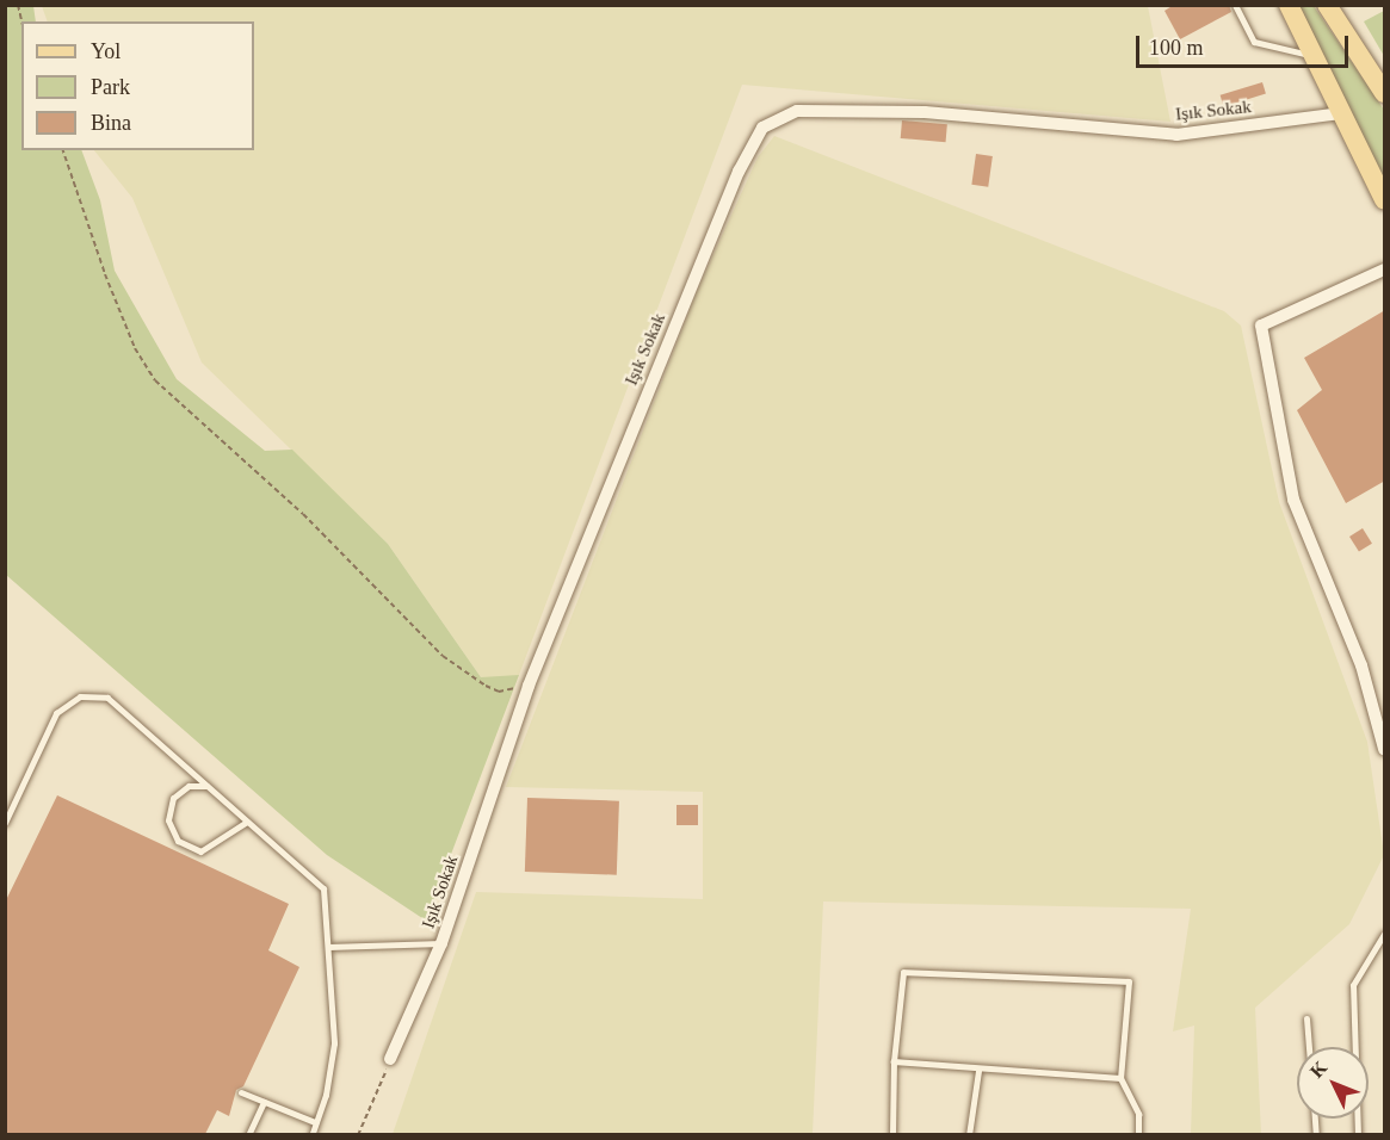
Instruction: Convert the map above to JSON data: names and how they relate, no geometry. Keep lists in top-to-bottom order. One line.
{"streets":{"street":["Işık Sokak"]},"legend":["Yol","Park","Bina"],"scale_bar":"100 m","north":"top left"}
